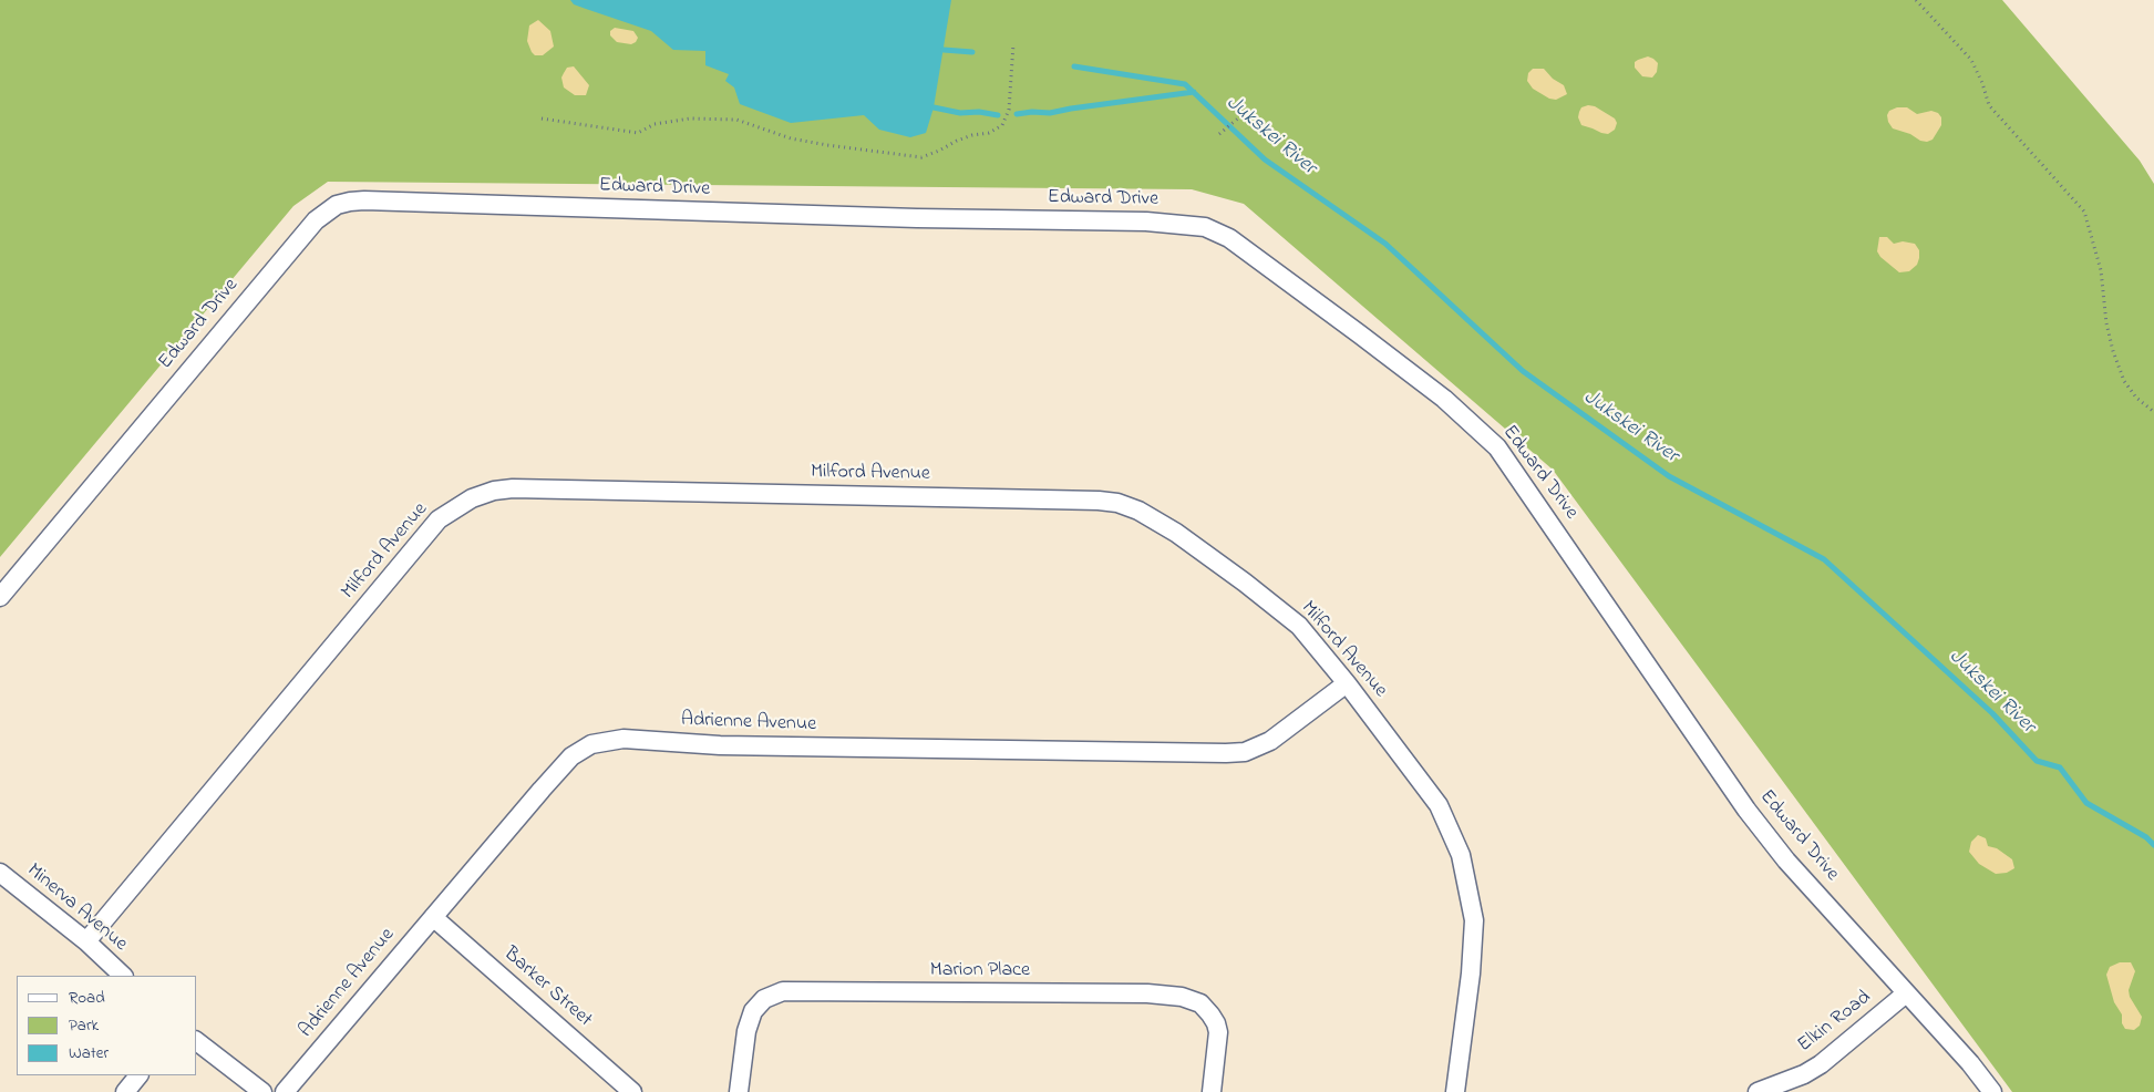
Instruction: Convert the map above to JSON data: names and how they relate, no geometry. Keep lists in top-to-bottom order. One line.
{"streets":{"street":["Edward Drive","Milford Avenue","Adrienne Avenue","Minerva Avenue","Marion Place","Barker Street","Elkin Road"]},"crossings":[["Edward Drive","Elkin Road"],["Milford Avenue","Adrienne Avenue"],["Milford Avenue","Minerva Avenue"],["Adrienne Avenue","Barker Street"]],"water":["Jukskei River"],"legend":["Road","Park","Water"]}
